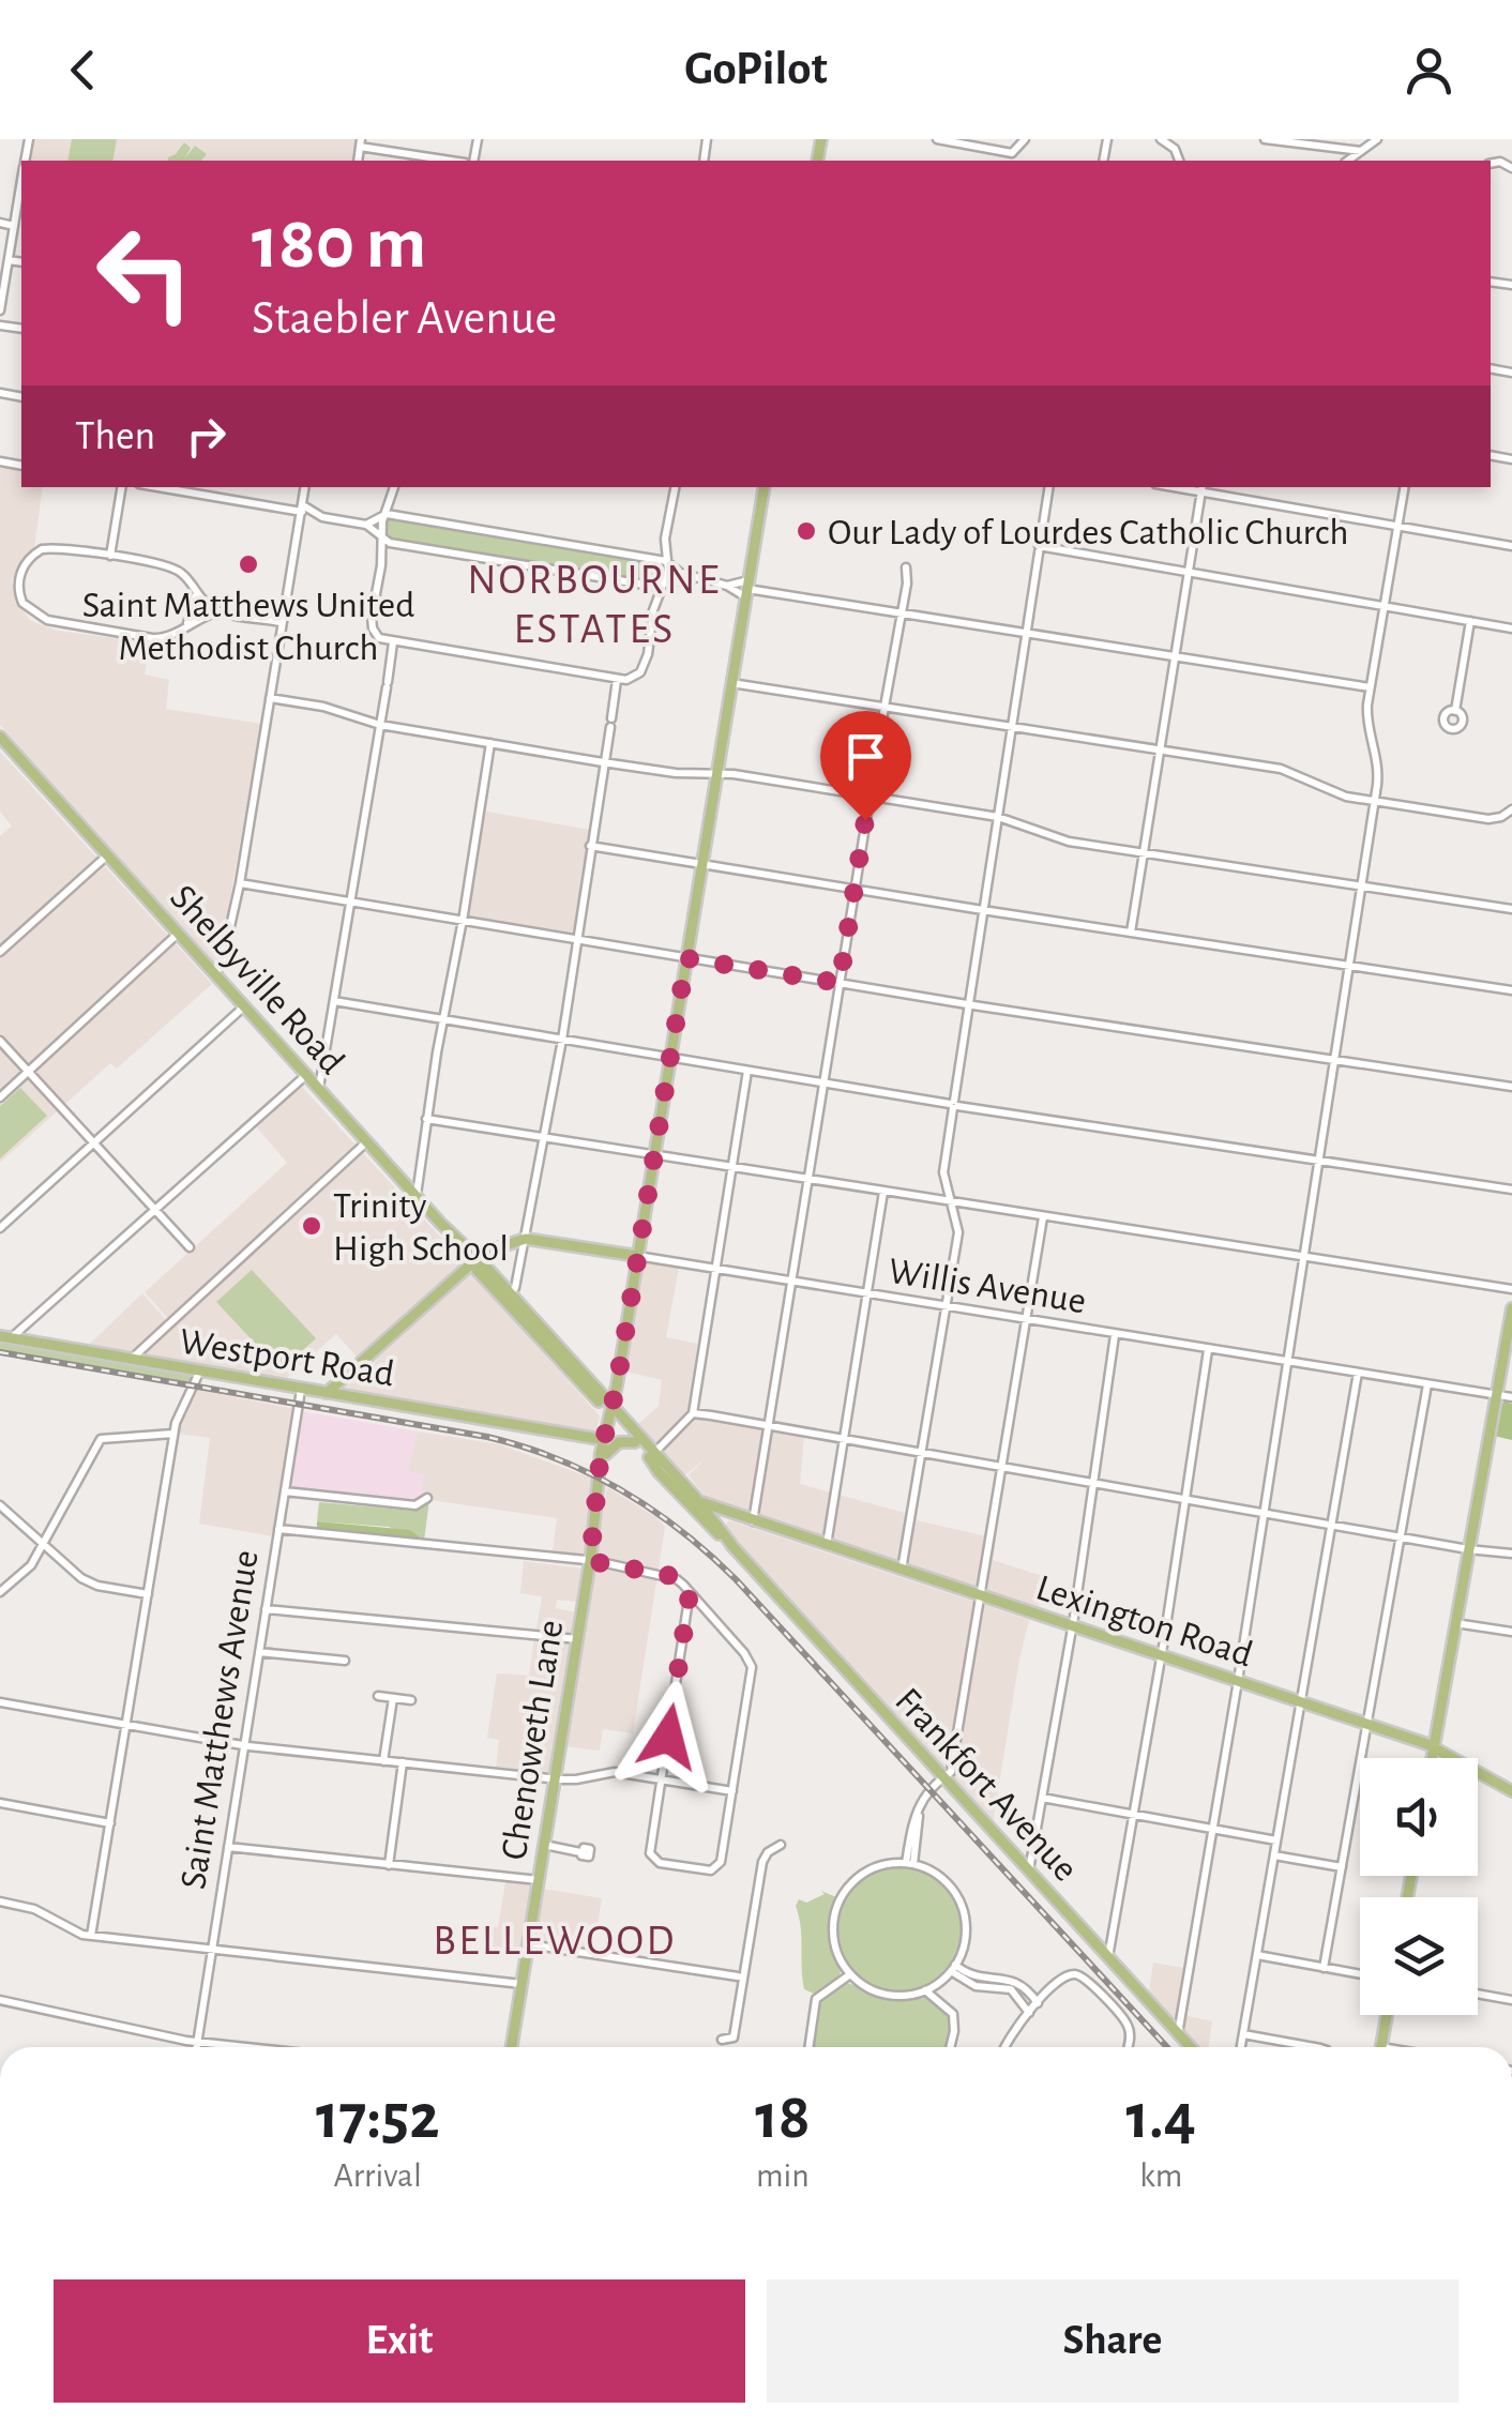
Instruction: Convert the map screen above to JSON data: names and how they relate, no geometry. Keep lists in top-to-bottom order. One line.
{"streets":{"main road":["Shelbyville Road","Willis Avenue","Westport Road","Lexington Road","Chenoweth Lane","Frankfort Avenue"],"street":["Saint Matthews Avenue"]},"crossings":[["Shelbyville Road","Lexington Road"],["Shelbyville Road","Chenoweth Lane"],["Shelbyville Road","Frankfort Avenue"],["Willis Avenue","Chenoweth Lane"],["Westport Road","Saint Matthews Avenue"],["Westport Road","Chenoweth Lane"],["Lexington Road","Frankfort Avenue"]],"districts":["NORBOURNE ESTATES","BELLEWOOD"],"places":["Our Lady of Lourdes Catholic Church","Saint Matthews United Methodist Church","Trinity High School"],"page":{"header":"GoPilot","turn":["180 m","Staebler Avenue"],"then":"Then","eta":["17:52","Arrival","18","min","1.4","km"],"buttons":["Exit","Share"]}}
